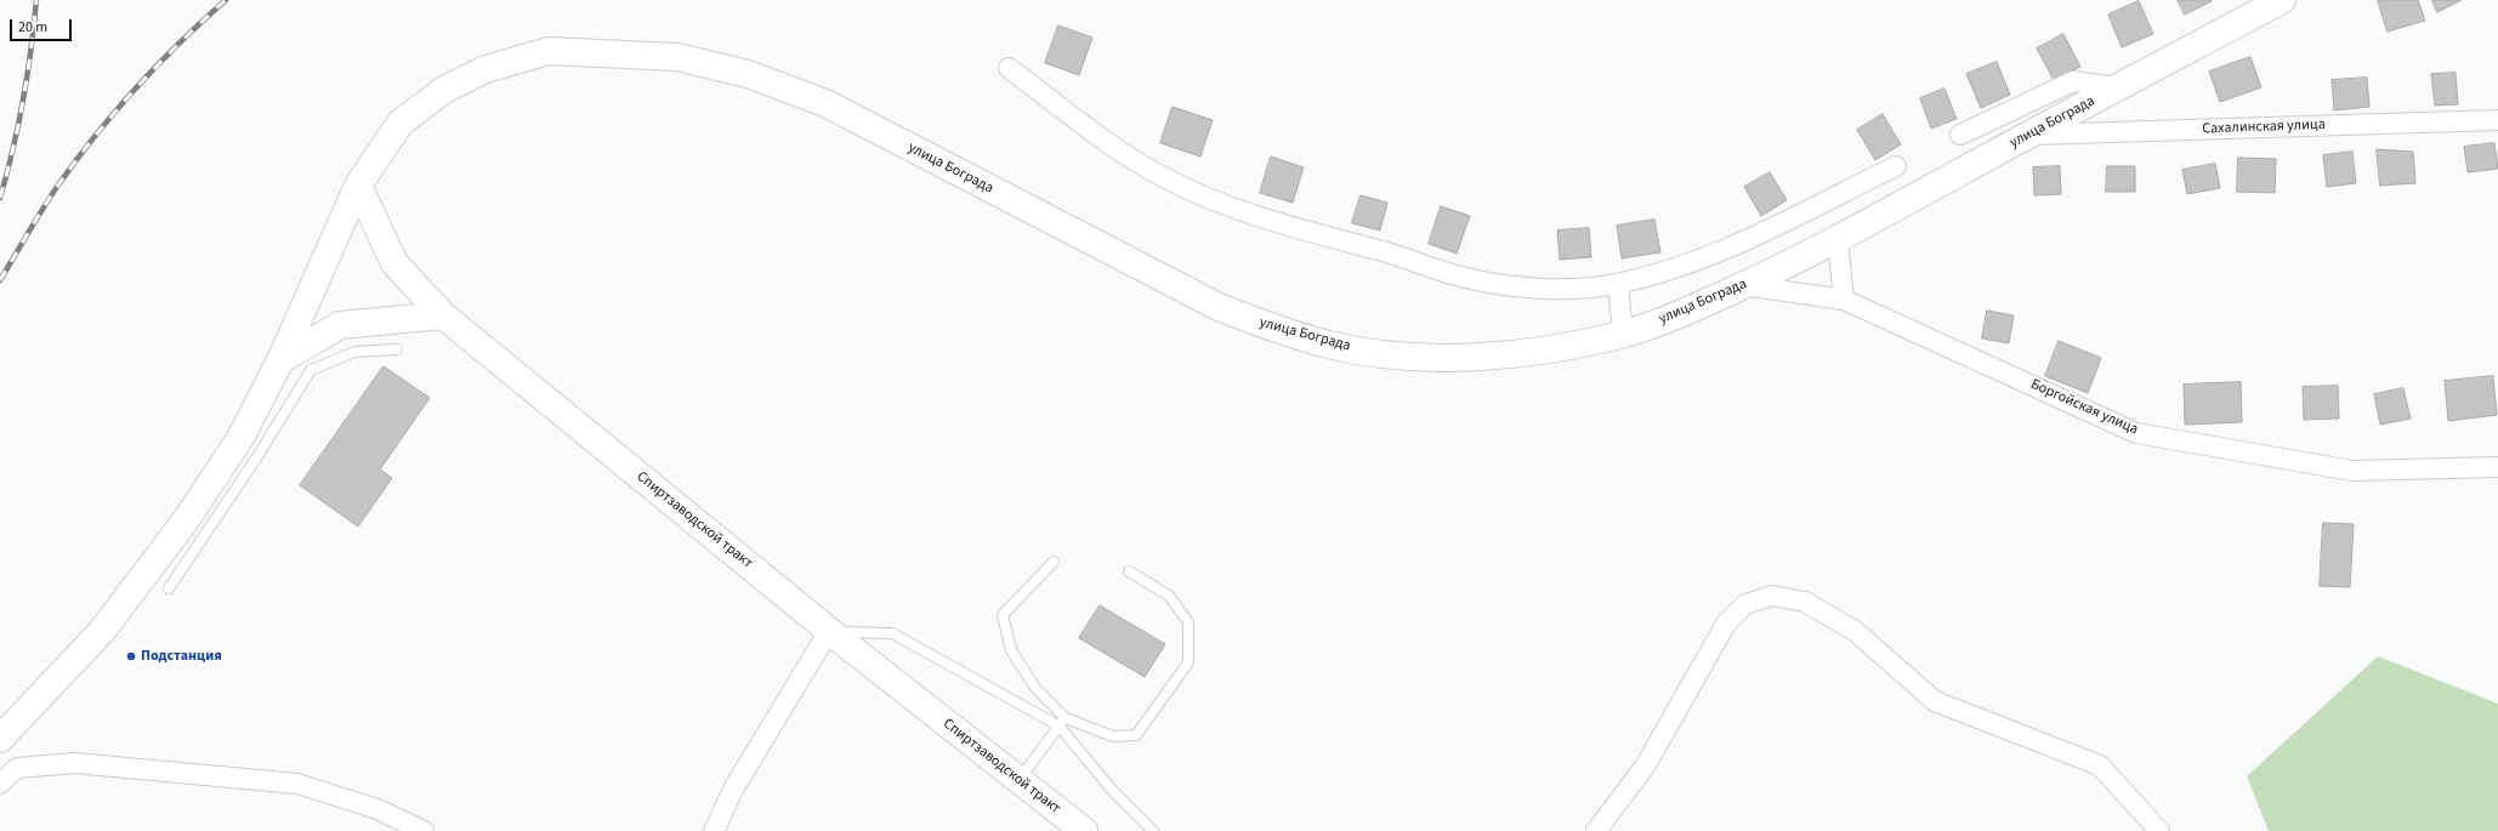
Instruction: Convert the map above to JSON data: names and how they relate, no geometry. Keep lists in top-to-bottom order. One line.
{"streets":{"main road":["улица Бограда","Спиртзаводской тракт"],"street":["Сахалинская улица","Боргойская улица"]},"crossings":[["улица Бограда","Сахалинская улица"],["улица Бограда","Боргойская улица"],["улица Бограда","Спиртзаводской тракт"]],"places":["Подстанция"],"scale_bar":"20 m"}
